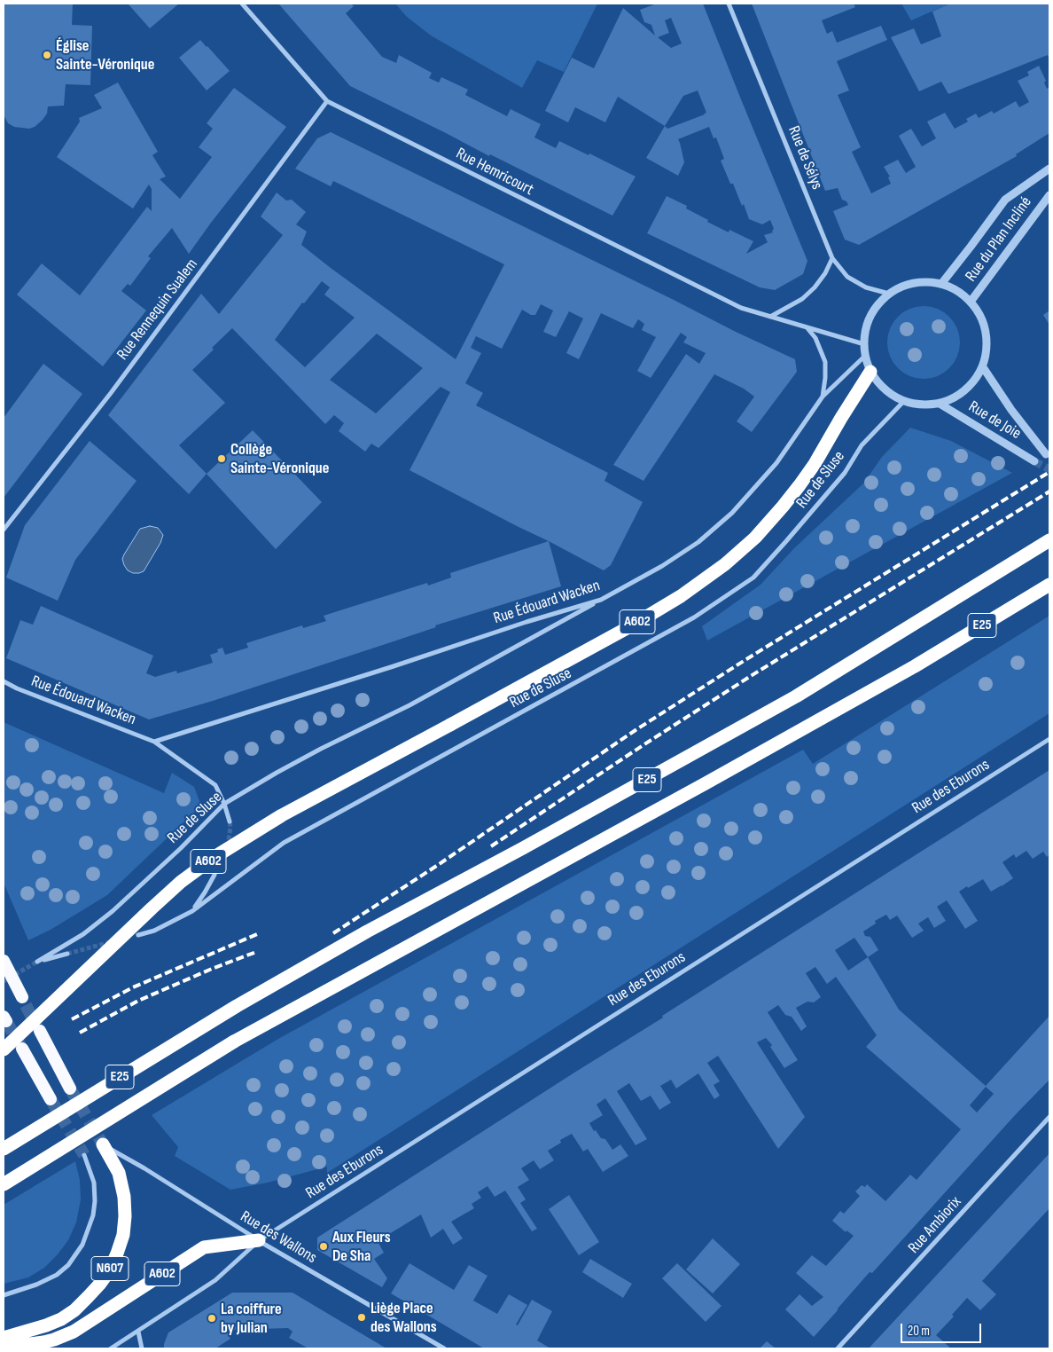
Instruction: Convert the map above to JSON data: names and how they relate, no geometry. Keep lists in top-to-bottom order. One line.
{"streets":{"highway":["A602","E25","N607"],"street":["Rue de Sélys","Rue Hemricourt","Rue du Plan Incliné","Rue Rennequin Sualem","Rue de Joie","Rue de Sluse","Rue Édouard Wacken","Rue des Eburons","Rue Ambiorix","Rue des Wallons"]},"crossings":[["Rue de Sélys","Rue Hemricourt"],["Rue de Sélys","Rue du Plan Incliné"],["Rue de Sélys","Rue de Joie"],["Rue de Sélys","Rue de Sluse"],["Rue de Sélys","Rue Édouard Wacken"],["Rue de Sélys","A602"],["Rue Hemricourt","Rue du Plan Incliné"],["Rue Hemricourt","Rue Rennequin Sualem"],["Rue Hemricourt","Rue de Joie"],["Rue Hemricourt","Rue de Sluse"],["Rue Hemricourt","Rue Édouard Wacken"],["Rue Hemricourt","A602"],["Rue du Plan Incliné","Rue de Joie"],["Rue du Plan Incliné","Rue de Sluse"],["Rue du Plan Incliné","Rue Édouard Wacken"],["Rue du Plan Incliné","A602"],["Rue de Joie","Rue de Sluse"],["Rue de Joie","Rue Édouard Wacken"],["Rue de Joie","A602"],["Rue de Sluse","Rue Édouard Wacken"],["Rue de Sluse","A602"],["Rue Édouard Wacken","A602"],["A602","Rue des Eburons"],["A602","Rue des Wallons"],["Rue des Eburons","Rue des Wallons"],["Rue des Wallons","N607"]],"places":["Église Sainte-Véronique","Collège Sainte-Véronique","Aux Fleurs De Sha","Liège Place des Wallons","La coiffure by Julian"],"scale_bar":"20 m"}
